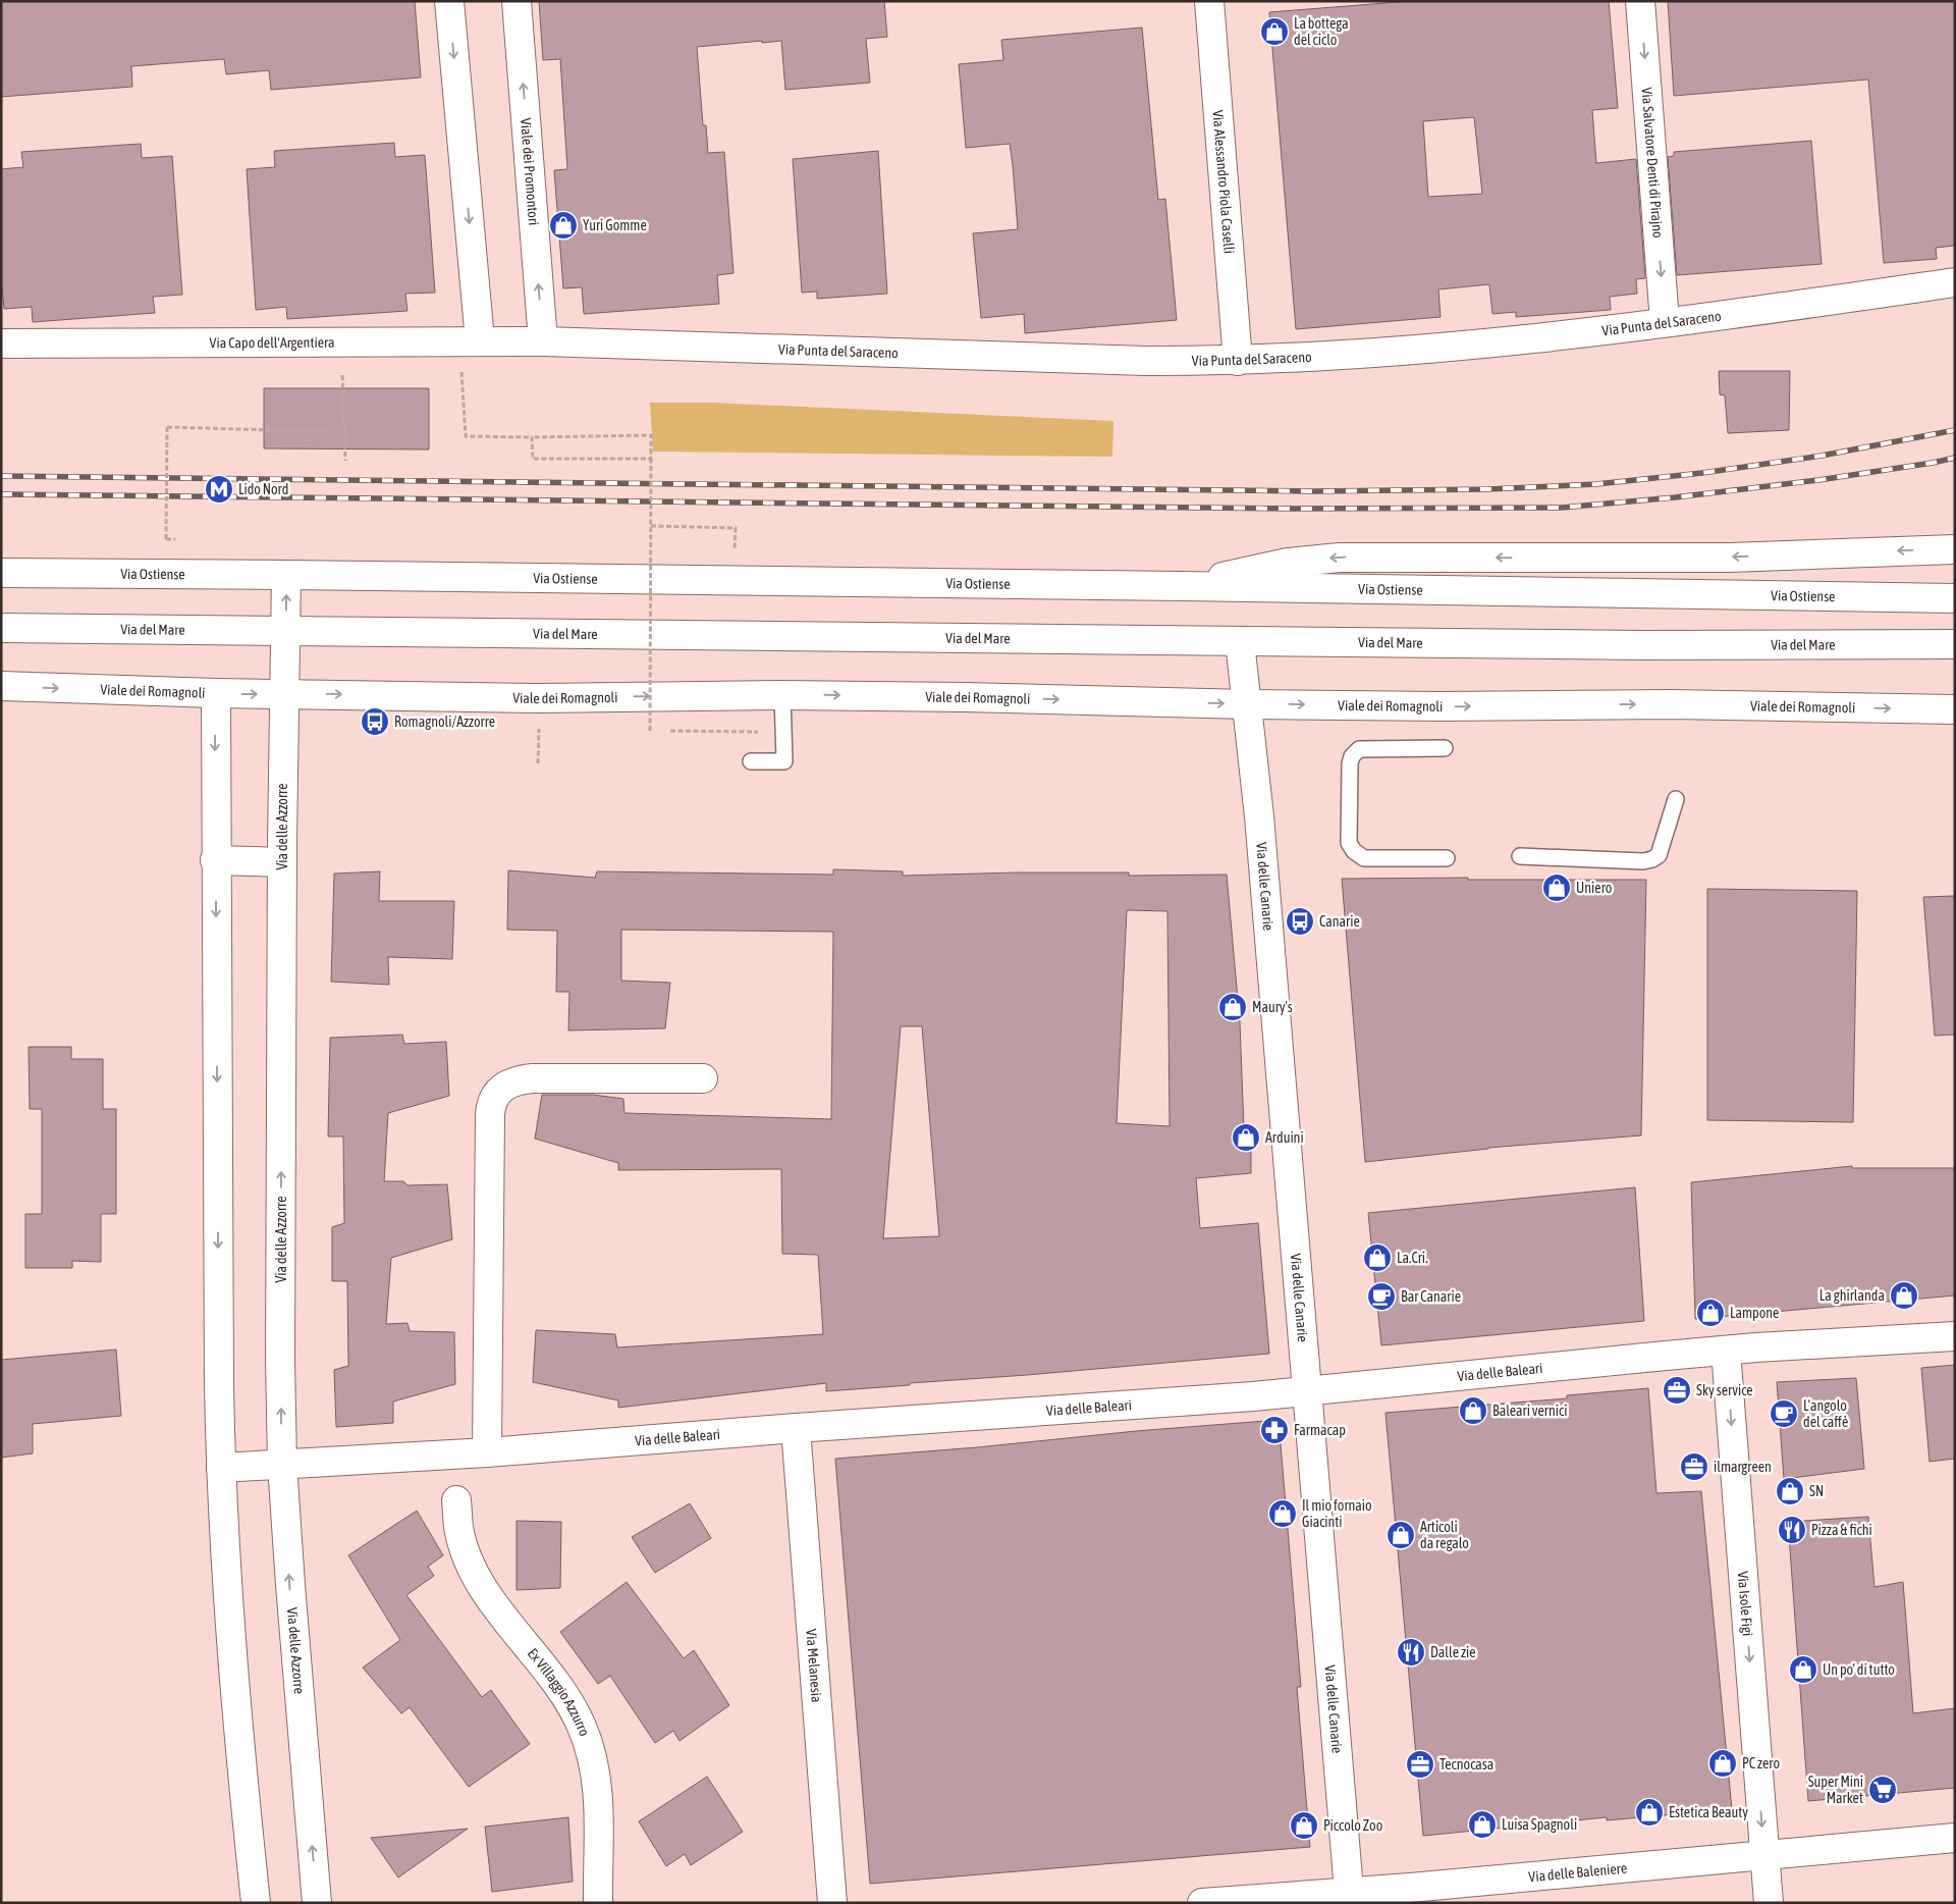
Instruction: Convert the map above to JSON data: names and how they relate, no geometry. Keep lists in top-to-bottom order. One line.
{"streets":{"street":["Via Salvatore Denti di Pirajno","Viale dei Promontori","Via Alessandro Piola Caselli","Via Punta del Saraceno","Via Capo dell'Argentiera","Via Ostiense","Via del Mare","Viale dei Romagnoli","Via delle Azzorre","Via delle Canarie","Via delle Baleari","Via Isole Figi","Via Melanesia","Ex Villaggio Azzurro","Via delle Baleniere"]},"crossings":[["Via Salvatore Denti di Pirajno","Via Punta del Saraceno"],["Viale dei Promontori","Via Punta del Saraceno"],["Viale dei Promontori","Via Capo dell'Argentiera"],["Via Alessandro Piola Caselli","Via Punta del Saraceno"],["Via Punta del Saraceno","Via Capo dell'Argentiera"],["Via Ostiense","Via delle Azzorre"],["Via del Mare","Via delle Azzorre"],["Viale dei Romagnoli","Via delle Azzorre"],["Viale dei Romagnoli","Via delle Canarie"],["Via delle Azzorre","Via delle Baleari"],["Via delle Canarie","Via delle Baleari"],["Via delle Canarie","Via delle Baleniere"],["Via delle Baleari","Via Isole Figi"],["Via delle Baleari","Via Melanesia"],["Via Isole Figi","Via delle Baleniere"]],"one_way":["Via Salvatore Denti di Pirajno","Via Isole Figi"],"places":{"shop":["La bottega del ciclo","Yuri Gomme","Uniero","Maury's","Arduini","La.Cri.","La ghirlanda","Lampone","Baleari vernici","SN","Il mio fornaio Giacinti","Articoli da regalo","Un po' di tutto","PC zero","Estetica Beauty","Luisa Spagnoli","Piccolo Zoo"],"metro station":["Lido Nord"],"bus stop":["Romagnoli/Azzorre","Canarie"],"cafe":["Bar Canarie","L'angolo del caffè"],"office":["Sky service","ilmargreen","Tecnocasa"],"pharmacy":["Farmacap"],"restaurant":["Pizza & fichi","Dalle zie"],"supermarket":["Super Mini Market"]}}
